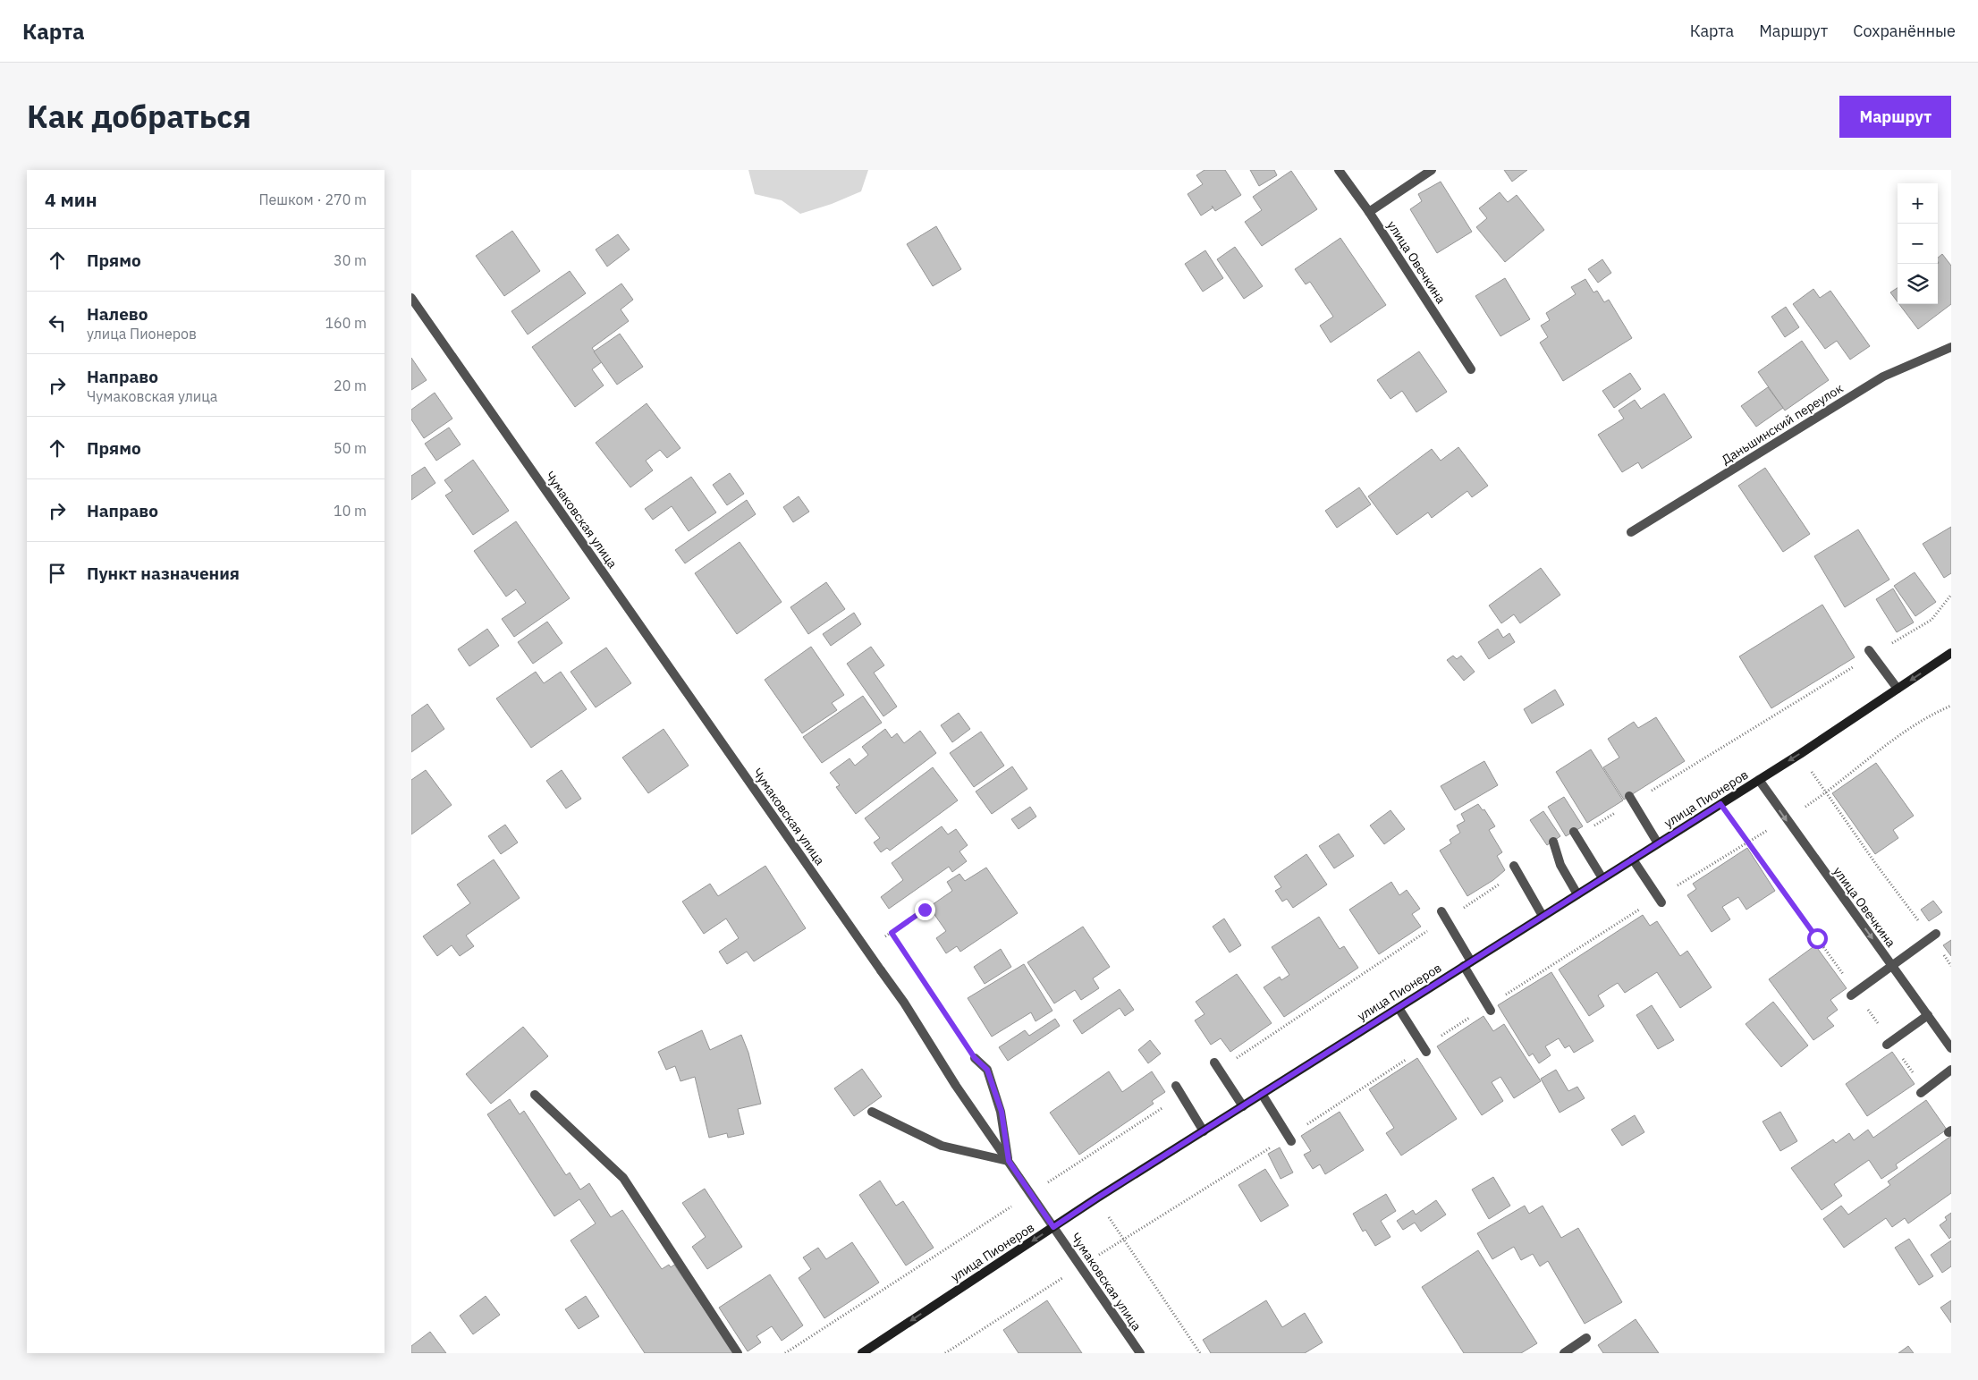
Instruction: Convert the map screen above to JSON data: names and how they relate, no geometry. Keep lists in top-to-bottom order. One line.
{"streets":{"street":["улица Овечкина","Даньшинский переулок","Чумаковская улица","улица Пионеров"]},"crossings":[["улица Овечкина","улица Пионеров"],["Чумаковская улица","улица Пионеров"]],"one_way":["улица Овечкина"],"page":{"header":"Карта","nav":["Карта","Маршрут","Сохранённые"],"title":"Как добраться","buttons":"Маршрут","heading":["4 мин","Пешком · 270 m"],"map_buttons":["+","−"],"list":[["Прямо","30 m"],["Налево","улица Пионеров","160 m"],["Направо","Чумаковская улица","20 m"],["Прямо","50 m"],["Направо","10 m"],"Пункт назначения"]}}
